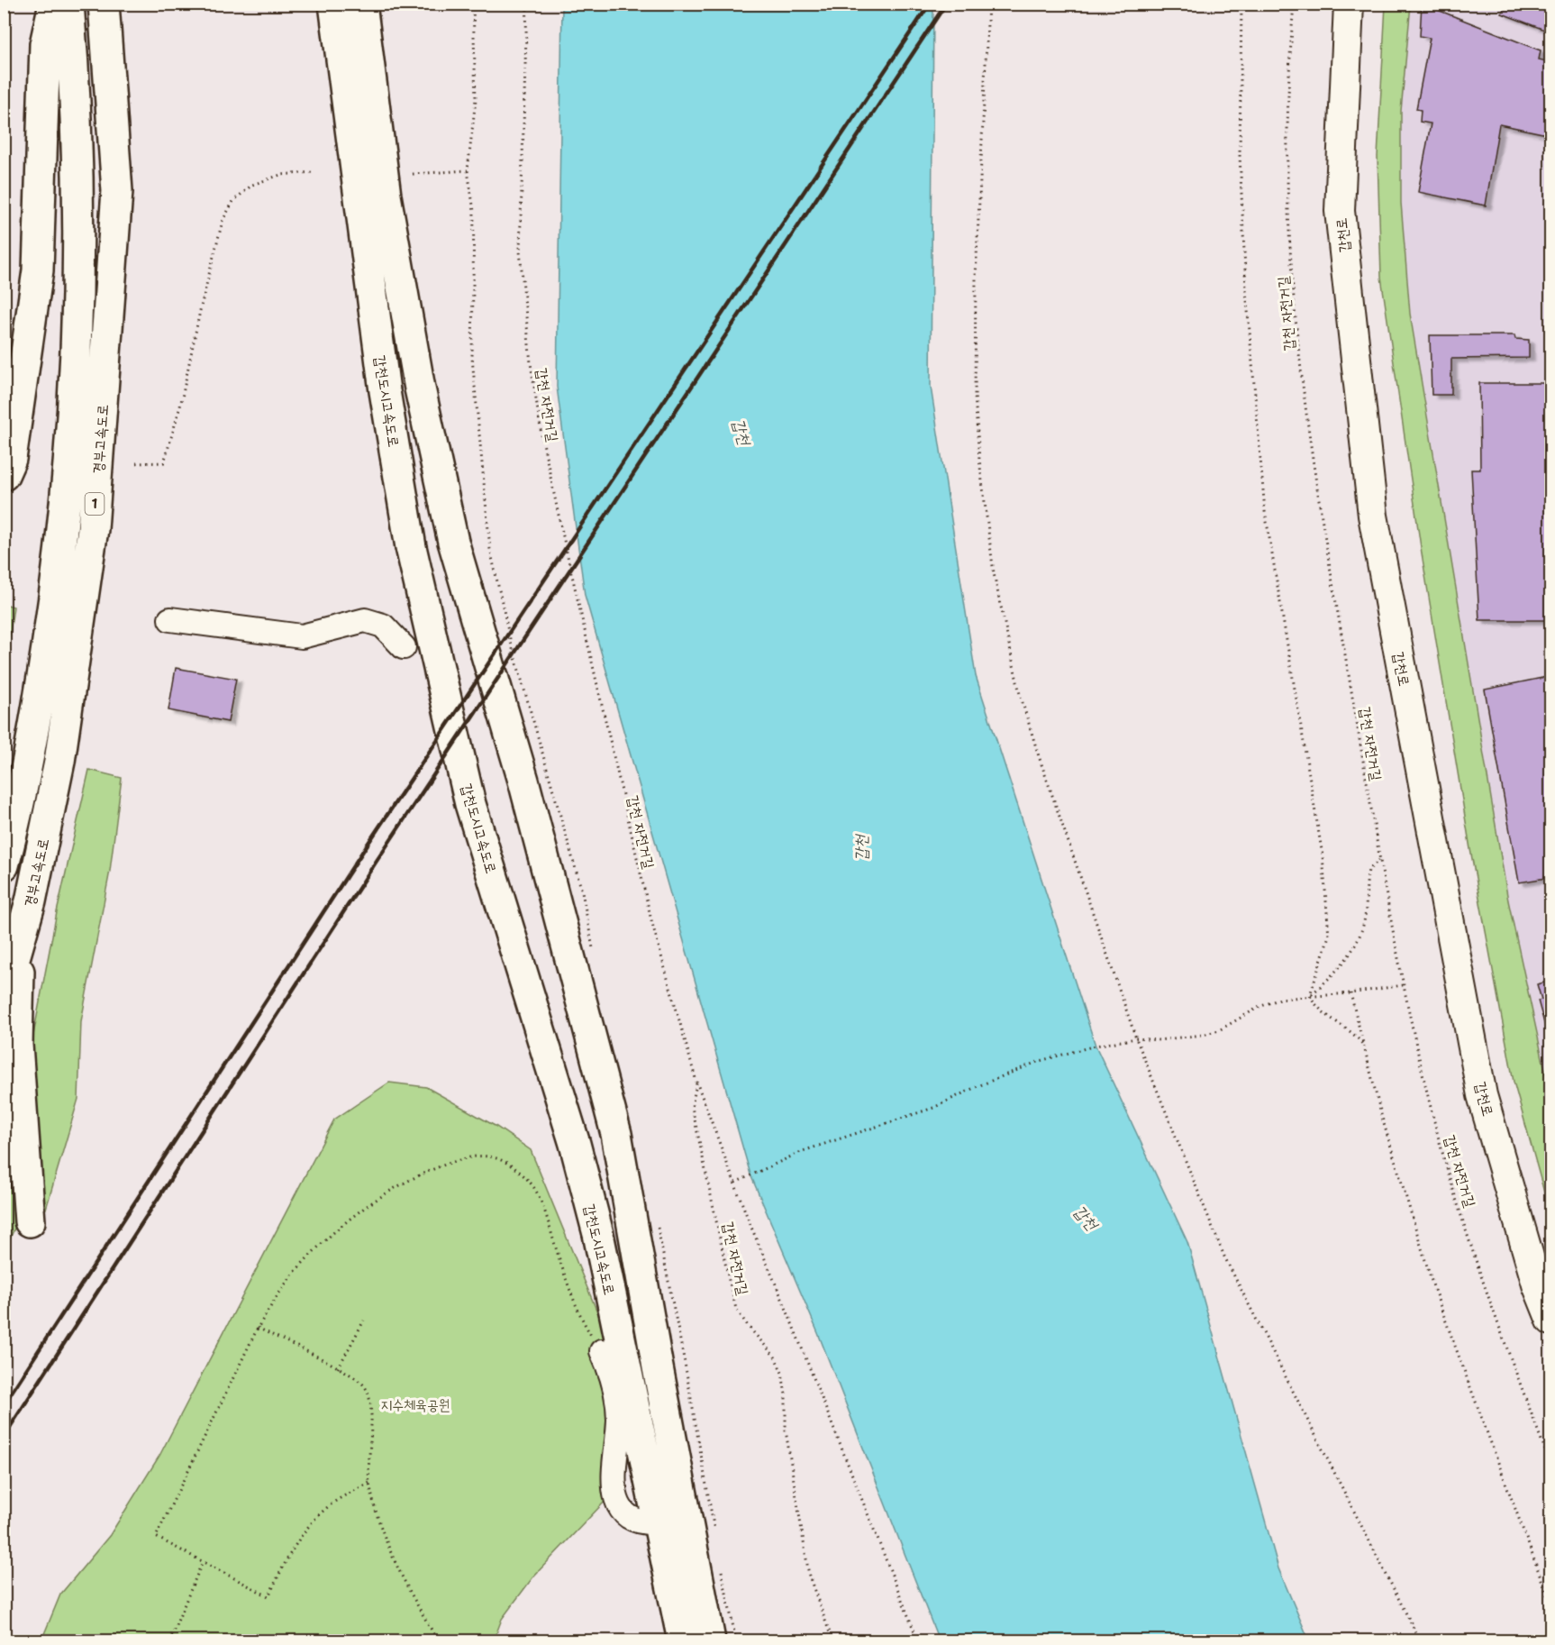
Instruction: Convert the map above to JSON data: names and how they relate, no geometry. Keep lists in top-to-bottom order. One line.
{"streets":{"highway":["갑천도시고속도로","경부고속도로","1"],"main road":["갑천로"],"path":["갑천 자전거길"]},"water":["갑천"],"parks":["지수체육공원"]}
